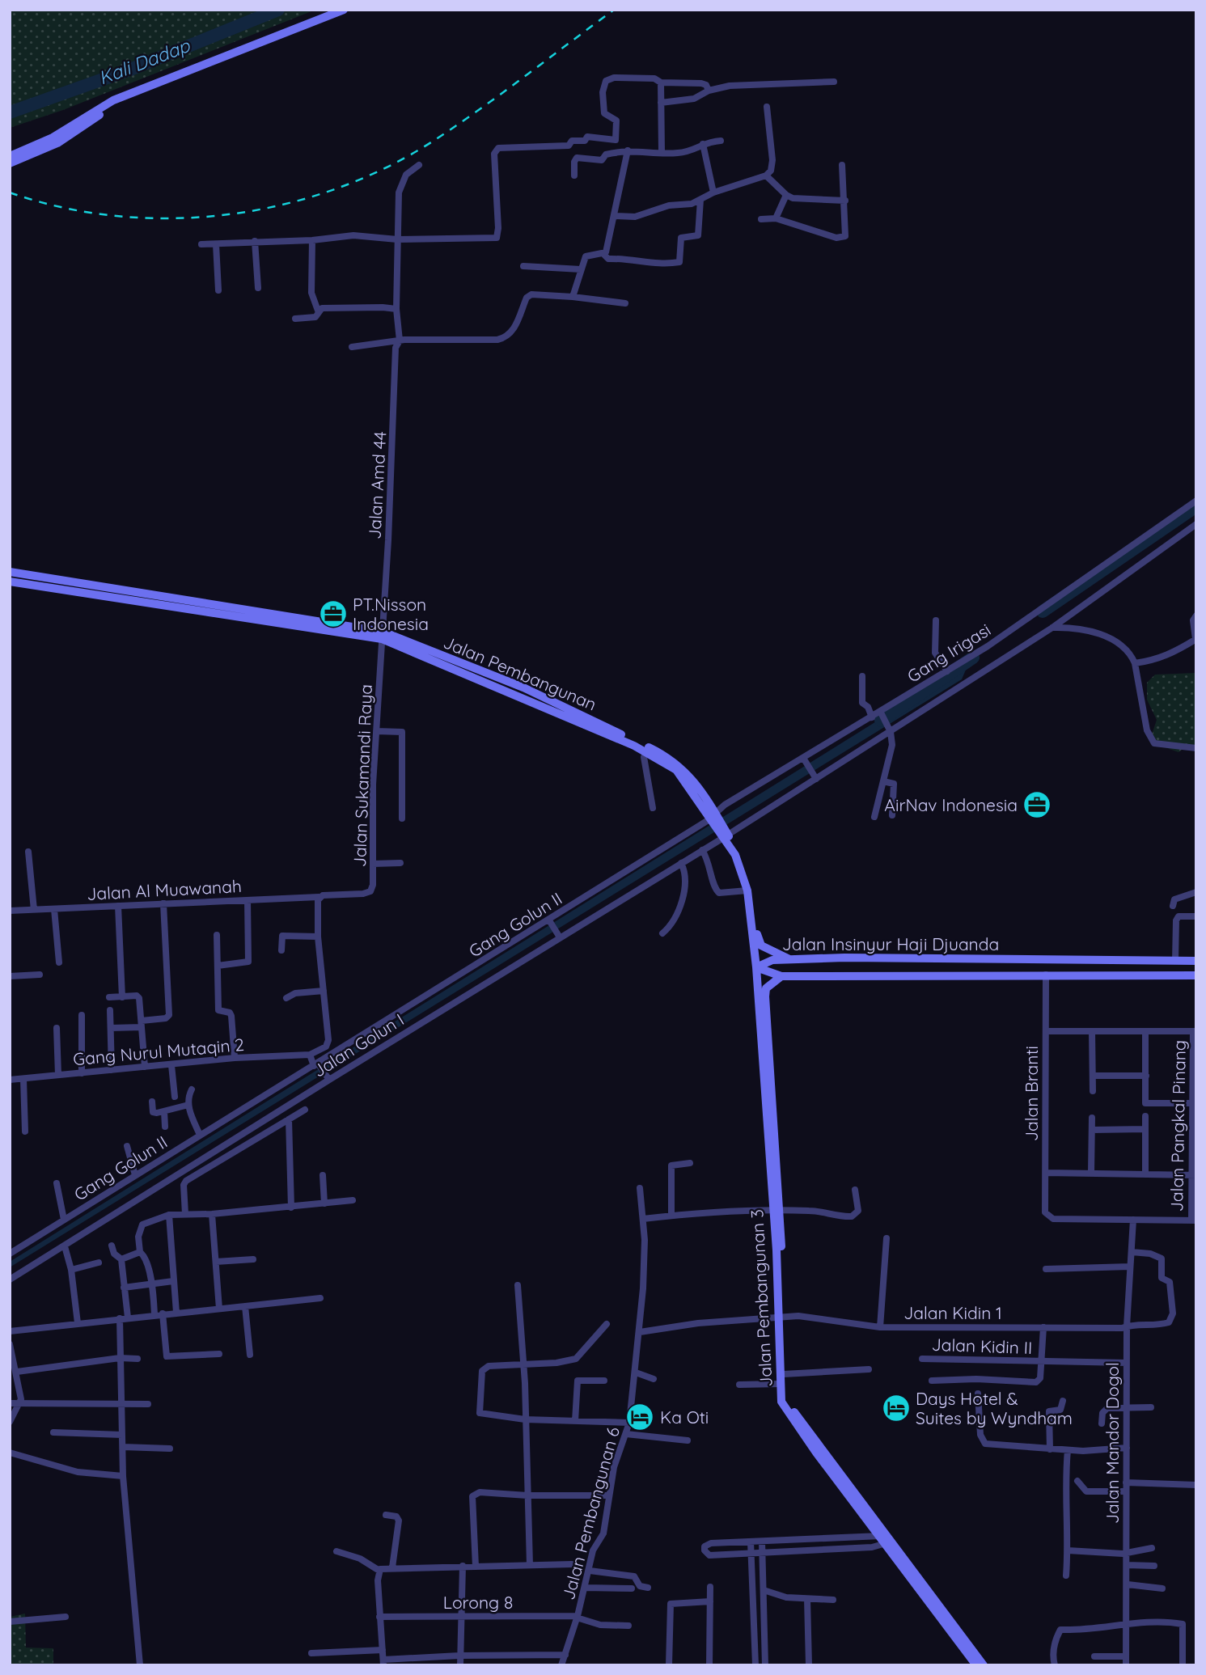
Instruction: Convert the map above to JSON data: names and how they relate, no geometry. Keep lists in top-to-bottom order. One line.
{"streets":{"main road":["Jalan Pembangunan","Jalan Insinyur Haji Djuanda","Jalan Pembangunan 3"],"street":["Jalan Amd 44","Gang Irigasi","Jalan Sukamandi Raya","Jalan Al Muawanah","Gang Golun II","Jalan Golun I","Gang Nurul Mutaqin 2","Jalan Branti","Jalan Pangkal Pinang","Jalan Kidin 1","Jalan Kidin II","Jalan Mandor Dogol","Jalan Pembangunan 6","Lorong 8"]},"crossings":[["Jalan Amd 44","Jalan Pembangunan"],["Jalan Amd 44","Jalan Sukamandi Raya"],["Gang Irigasi","Jalan Pembangunan"],["Gang Irigasi","Gang Golun II"],["Jalan Pembangunan","Jalan Sukamandi Raya"],["Jalan Pembangunan","Gang Golun II"],["Jalan Pembangunan","Jalan Insinyur Haji Djuanda"],["Jalan Pembangunan","Jalan Golun I"],["Jalan Pembangunan","Jalan Pembangunan 3"],["Jalan Sukamandi Raya","Jalan Al Muawanah"],["Jalan Insinyur Haji Djuanda","Jalan Branti"],["Jalan Insinyur Haji Djuanda","Jalan Pembangunan 3"],["Jalan Branti","Jalan Mandor Dogol"],["Jalan Pembangunan 3","Jalan Kidin 1"],["Jalan Kidin 1","Jalan Mandor Dogol"],["Jalan Kidin 1","Jalan Pembangunan 6"],["Jalan Kidin II","Jalan Mandor Dogol"],["Jalan Pembangunan 6","Lorong 8"]],"water":["Kali Dadap"],"places":{"office":["PT.Nisson Indonesia","AirNav Indonesia"],"hotel":["Days Hotel & Suites by Wyndham","Ka Oti"]}}
